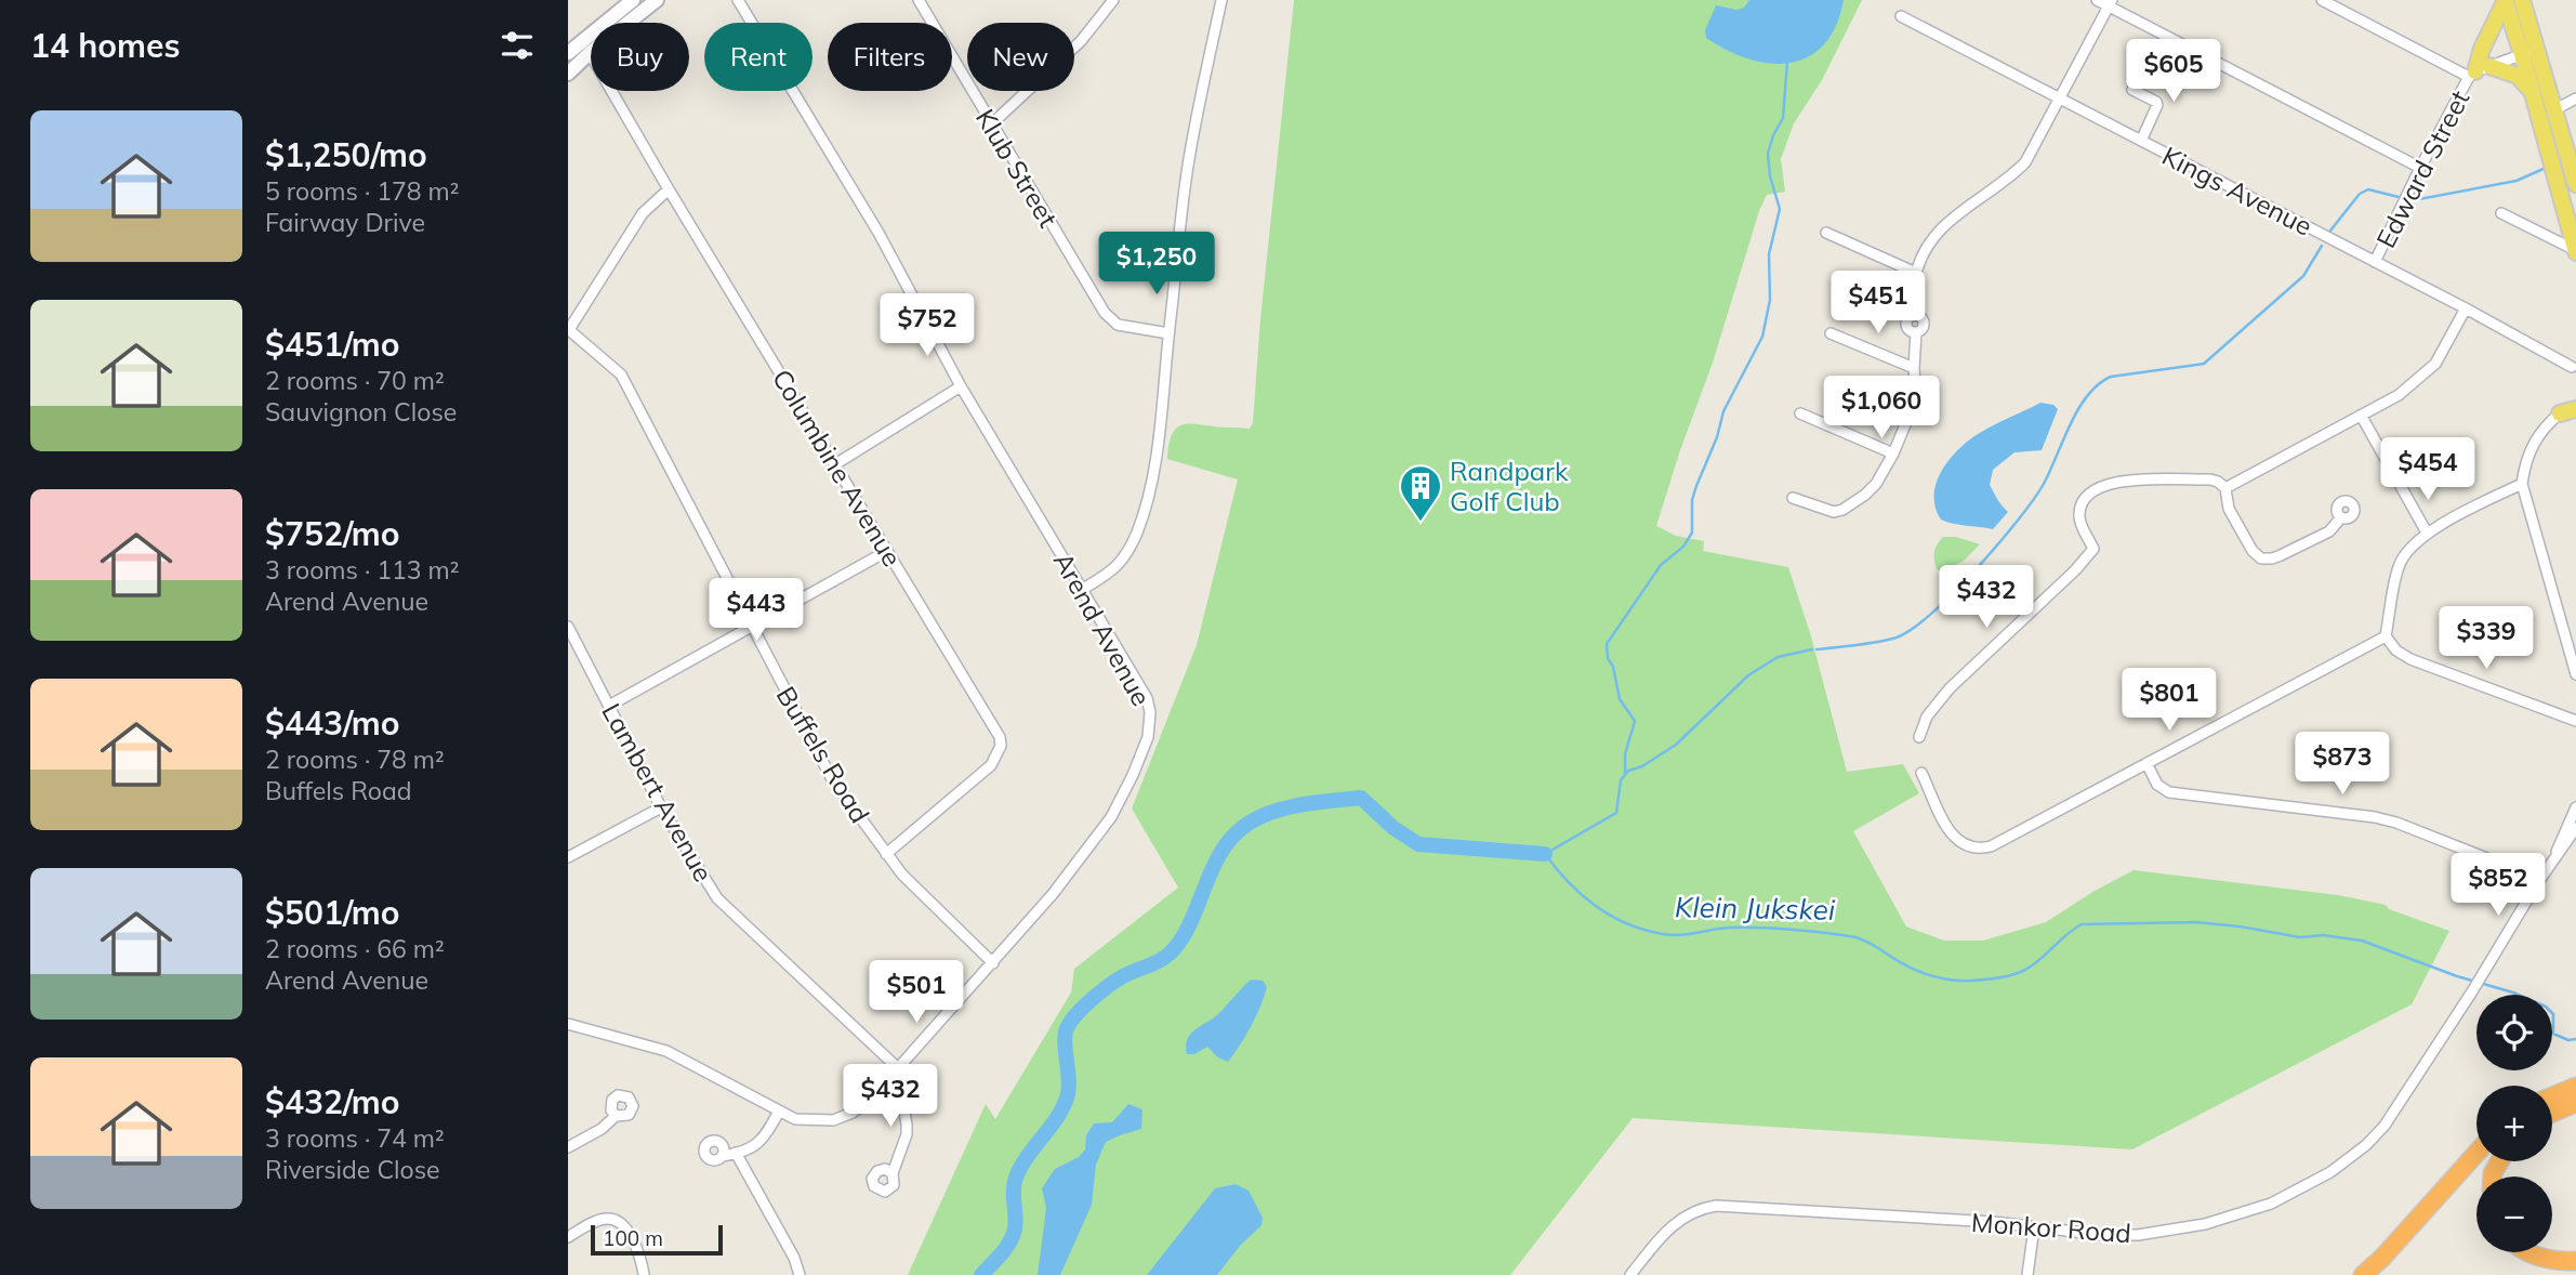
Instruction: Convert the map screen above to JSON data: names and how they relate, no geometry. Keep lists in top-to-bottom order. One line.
{"streets":{"street":["Klub Street","Edward Street","Kings Avenue","Columbine Avenue","Arend Avenue","Buffels Road","Lambert Avenue","Monkor Road"]},"crossings":[["Edward Street","Kings Avenue"],["Columbine Avenue","Buffels Road"],["Arend Avenue","Buffels Road"],["Arend Avenue","Lambert Avenue"]],"water":["Klein Jukskei"],"places":{"building":["Randpark Golf Club"]},"scale_bar":"100 m","page":{"heading":"14 homes","chip":["Buy","Rent","Filters","New"],"price":["$605","$1,250","$451","$752","$1,060","$454","$432","$443","$339","$801","$873","$852","$501","$432"],"list":[{"name":"$1,250/mo","note":"5 rooms · 178 m² · Fairway Drive"},{"name":"$451/mo","note":"2 rooms · 70 m² · Sauvignon Close"},{"name":"$752/mo","note":"3 rooms · 113 m² · Arend Avenue"},{"name":"$443/mo","note":"2 rooms · 78 m² · Buffels Road"},{"name":"$501/mo","note":"2 rooms · 66 m² · Arend Avenue"},{"name":"$432/mo","note":"3 rooms · 74 m² · Riverside Close"}],"map_buttons":["+","−"],"scale":"100 m"}}
